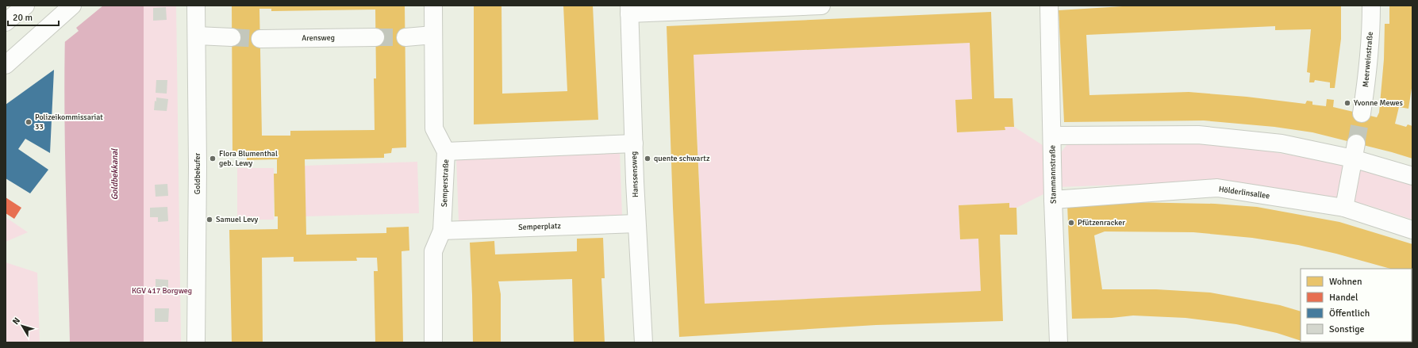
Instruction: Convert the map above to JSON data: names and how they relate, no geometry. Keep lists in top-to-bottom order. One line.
{"streets":{"street":["Arensweg","Meerweinstraße","Goldbekufer","Hanssensweg","Stammannstraße","Semperstraße","Hölderlinsallee","Semperplatz"]},"crossings":[["Hanssensweg","Semperplatz"],["Stammannstraße","Hölderlinsallee"],["Semperstraße","Semperplatz"]],"water":["Goldbekkanal"],"parks":["KGV 417 Borgweg"],"places":["Yvonne Mewes","Polizeikommissariat 33","Flora Blumenthal geb. Lewy","quente schwartz","Samuel Levy","Pfützenracker"],"legend":["Wohnen","Handel","Öffentlich","Sonstige"],"scale_bar":"20 m","north":"top left"}
